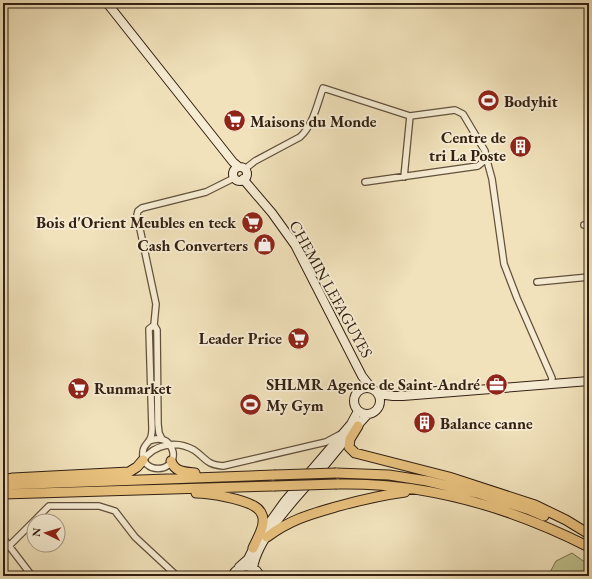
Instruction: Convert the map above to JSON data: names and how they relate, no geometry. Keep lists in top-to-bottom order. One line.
{"streets":{"main road":["CHEMIN LEFAGUYES"]},"places":{"sports":["Bodyhit","My Gym"],"supermarket":["Maisons du Monde","Bois d'Orient Meubles en teck","Leader Price","Runmarket"],"building":["Centre de tri La Poste","Balance canne"],"shop":["Cash Converters"],"office":["SHLMR Agence de Saint-André"]},"north":"left"}
